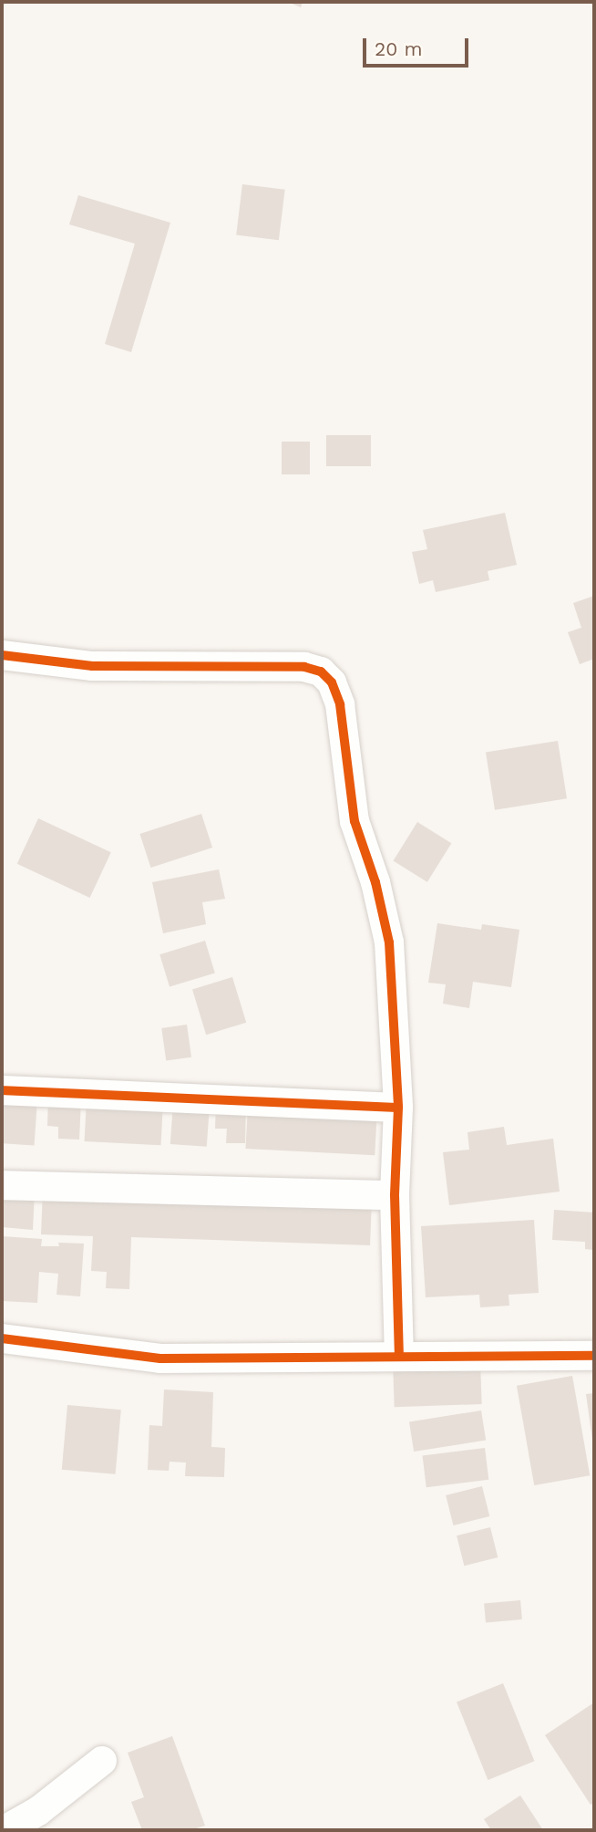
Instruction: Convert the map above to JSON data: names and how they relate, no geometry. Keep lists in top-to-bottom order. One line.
{"scale_bar":"20 m"}
